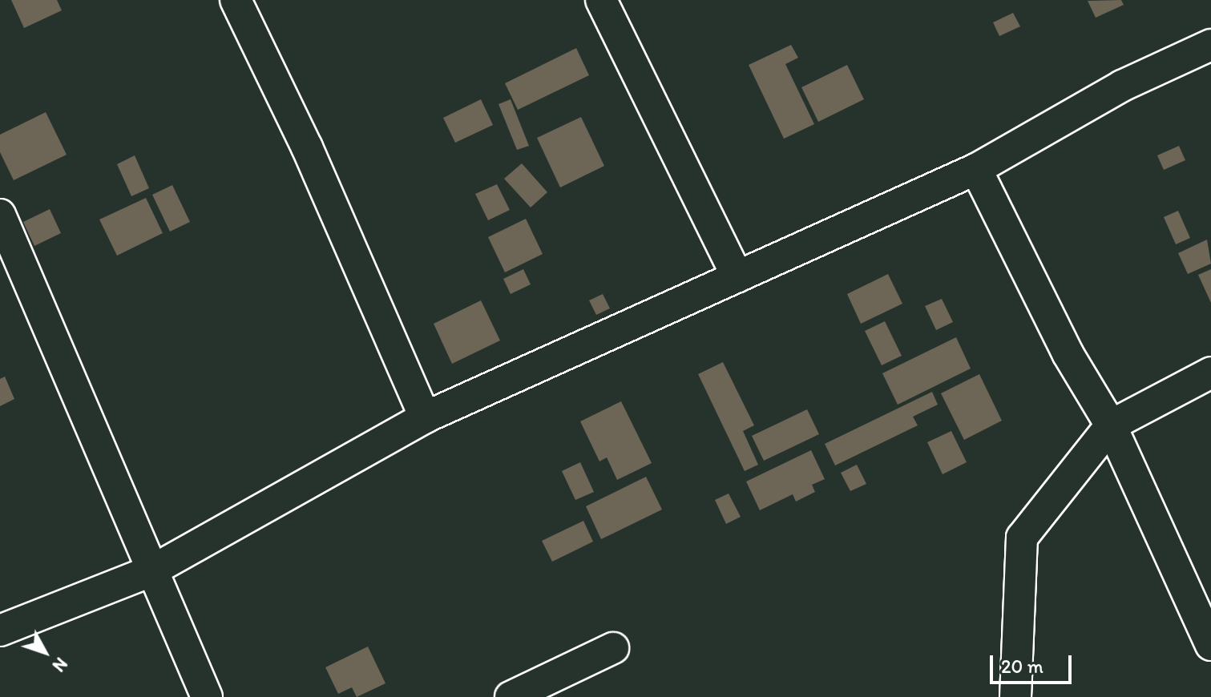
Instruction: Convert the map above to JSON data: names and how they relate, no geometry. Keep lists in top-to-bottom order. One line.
{"scale_bar":"20 m","north":"bottom right"}
